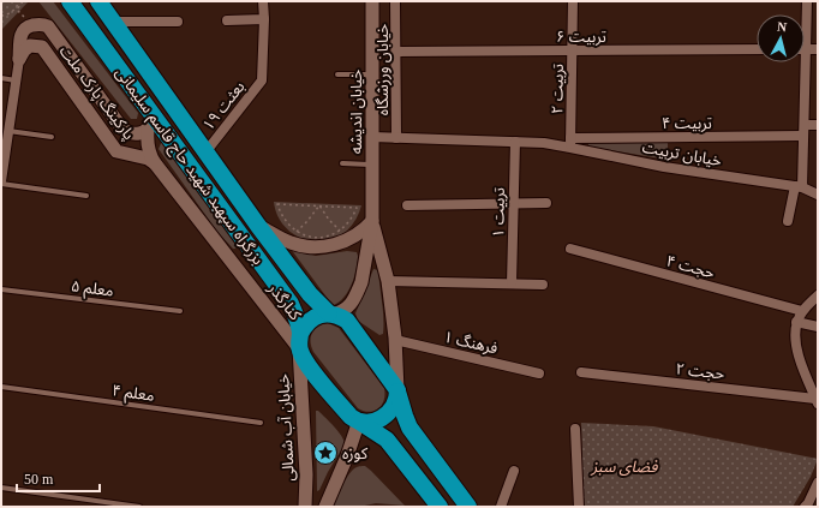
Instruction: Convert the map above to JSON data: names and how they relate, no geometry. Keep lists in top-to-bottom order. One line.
{"streets":{"highway":["بزرگراه سپهبد شهید حاج قاسم سلیمانی"],"main road":["پارکینگ پارک ملت","خیابان اندیشه","کنارگذر","خیابان آب شمالی"],"street":["تربیت ۶","خیابان ورزشگاه","تربیت ۲","بعثت ۱۹","تربیت ۴","خیابان تربیت","تربیت ۱","حجت ۴","فرهنگ ۱","حجت ۲"],"lane":["معلم ۵","معلم ۴"]},"crossings":[["تربیت ۶","خیابان ورزشگاه"],["تربیت ۶","تربیت ۲"],["خیابان ورزشگاه","خیابان تربیت"],["تربیت ۲","تربیت ۴"],["تربیت ۲","خیابان تربیت"],["پارکینگ پارک ملت","بزرگراه سپهبد شهید حاج قاسم سلیمانی"],["پارکینگ پارک ملت","کنارگذر"],["بعثت ۱۹","بزرگراه سپهبد شهید حاج قاسم سلیمانی"],["خیابان اندیشه","خیابان تربیت"],["خیابان اندیشه","بزرگراه سپهبد شهید حاج قاسم سلیمانی"],["خیابان اندیشه","فرهنگ ۱"],["تربیت ۴","خیابان تربیت"],["خیابان تربیت","تربیت ۱"],["بزرگراه سپهبد شهید حاج قاسم سلیمانی","کنارگذر"],["بزرگراه سپهبد شهید حاج قاسم سلیمانی","خیابان آب شمالی"],["کنارگذر","خیابان آب شمالی"]],"parks":["فضای سبز"],"places":{"place":["کوزه"]},"scale_bar":"50 m","north":"top"}
